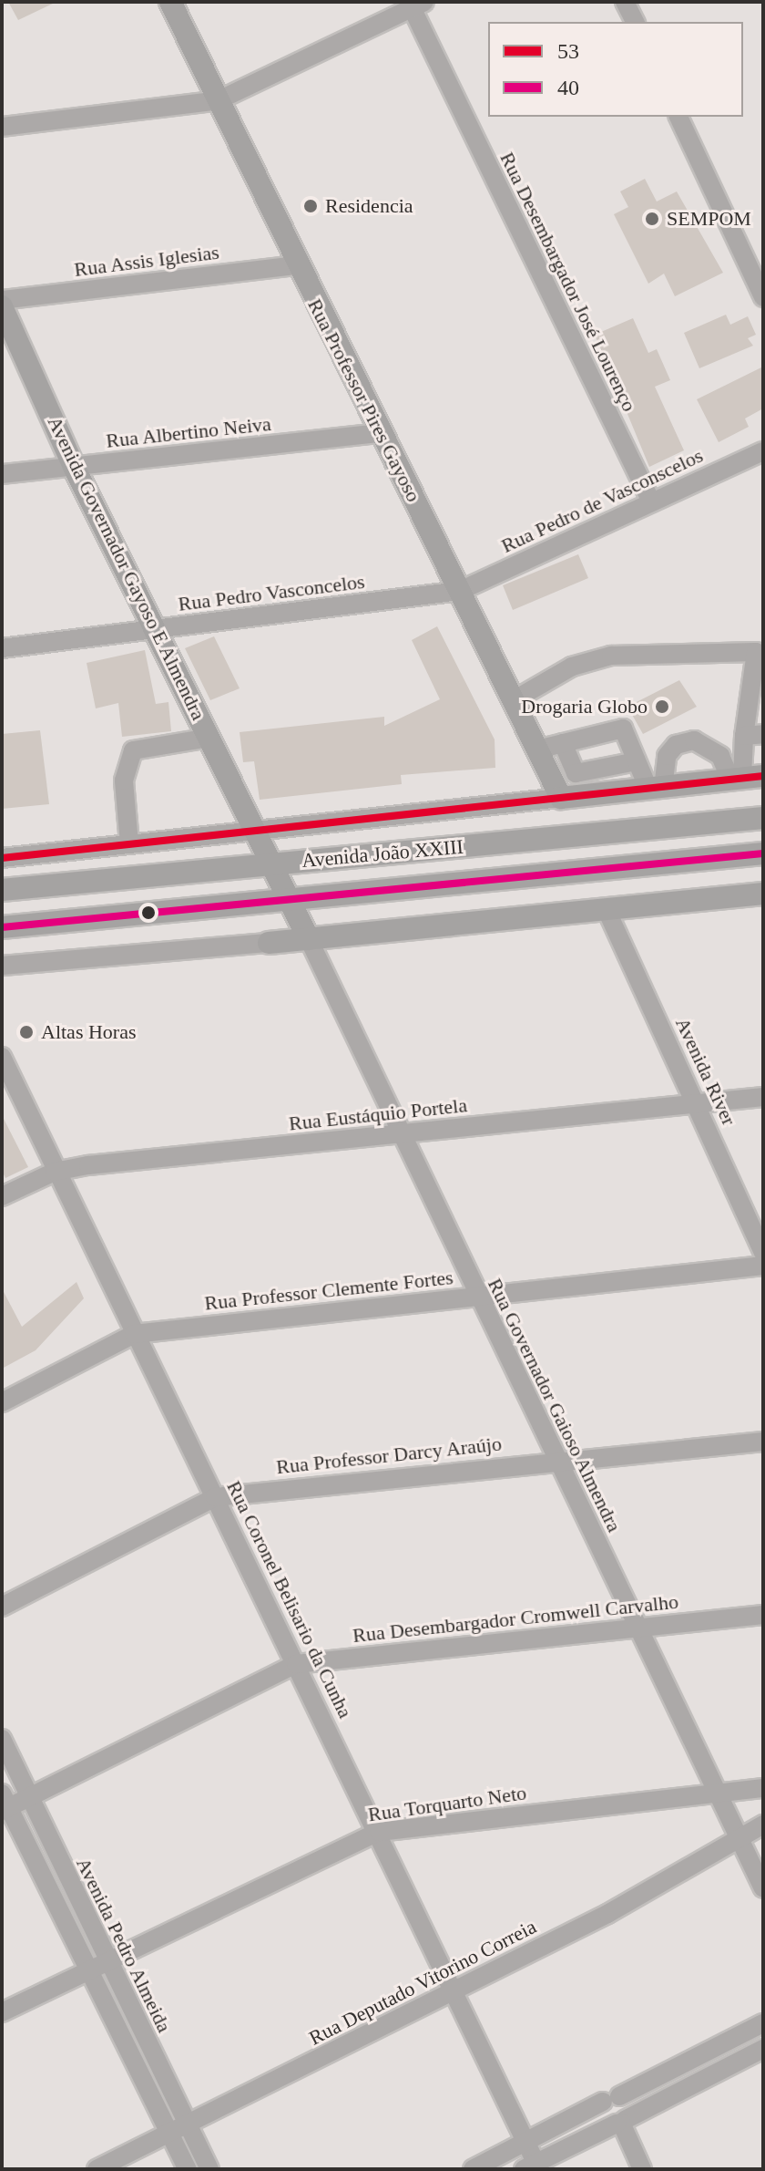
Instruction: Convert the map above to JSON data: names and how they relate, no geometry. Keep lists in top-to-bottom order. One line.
{"streets":{"main road":["Rua Professor Pires Gayoso","Avenida Governador Gayoso E Almendra","Avenida João XXIII"],"street":["Rua Assis Iglesias","Rua Desembargador José Lourenço","Rua Albertino Neiva","Rua Pedro de Vasconscelos","Rua Pedro Vasconcelos","Avenida River","Rua Eustáquio Portela","Rua Professor Clemente Fortes","Rua Governador Gaioso Almendra","Rua Professor Darcy Araújo","Rua Coronel Belisario da Cunha","Rua Desembargador Cromwell Carvalho","Rua Torquarto Neto","Avenida Pedro Almeida","Rua Deputado Vitorino Correia"]},"crossings":[["Rua Assis Iglesias","Rua Professor Pires Gayoso"],["Rua Desembargador José Lourenço","Rua Pedro de Vasconscelos"],["Rua Professor Pires Gayoso","Rua Albertino Neiva"],["Rua Professor Pires Gayoso","Rua Pedro de Vasconscelos"],["Rua Professor Pires Gayoso","Rua Pedro Vasconcelos"],["Rua Professor Pires Gayoso","Avenida João XXIII"],["Rua Albertino Neiva","Avenida Governador Gayoso E Almendra"],["Rua Pedro de Vasconscelos","Rua Pedro Vasconcelos"],["Avenida Governador Gayoso E Almendra","Rua Pedro Vasconcelos"],["Avenida Governador Gayoso E Almendra","Avenida João XXIII"],["Avenida Governador Gayoso E Almendra","Rua Governador Gaioso Almendra"],["Avenida River","Rua Eustáquio Portela"],["Rua Eustáquio Portela","Rua Governador Gaioso Almendra"],["Rua Eustáquio Portela","Rua Coronel Belisario da Cunha"],["Rua Professor Clemente Fortes","Rua Governador Gaioso Almendra"],["Rua Professor Clemente Fortes","Rua Coronel Belisario da Cunha"],["Rua Governador Gaioso Almendra","Rua Professor Darcy Araújo"],["Rua Governador Gaioso Almendra","Rua Desembargador Cromwell Carvalho"],["Rua Governador Gaioso Almendra","Rua Torquarto Neto"],["Rua Governador Gaioso Almendra","Rua Deputado Vitorino Correia"],["Rua Professor Darcy Araújo","Rua Coronel Belisario da Cunha"],["Rua Coronel Belisario da Cunha","Rua Desembargador Cromwell Carvalho"],["Rua Coronel Belisario da Cunha","Rua Torquarto Neto"],["Rua Coronel Belisario da Cunha","Rua Deputado Vitorino Correia"],["Rua Desembargador Cromwell Carvalho","Avenida Pedro Almeida"],["Rua Torquarto Neto","Avenida Pedro Almeida"],["Avenida Pedro Almeida","Rua Deputado Vitorino Correia"]],"places":["Residencia","SEMPOM","Drogaria Globo","Altas Horas"],"lines":["transit line 53","transit line 40"],"legend":["53","40"]}
